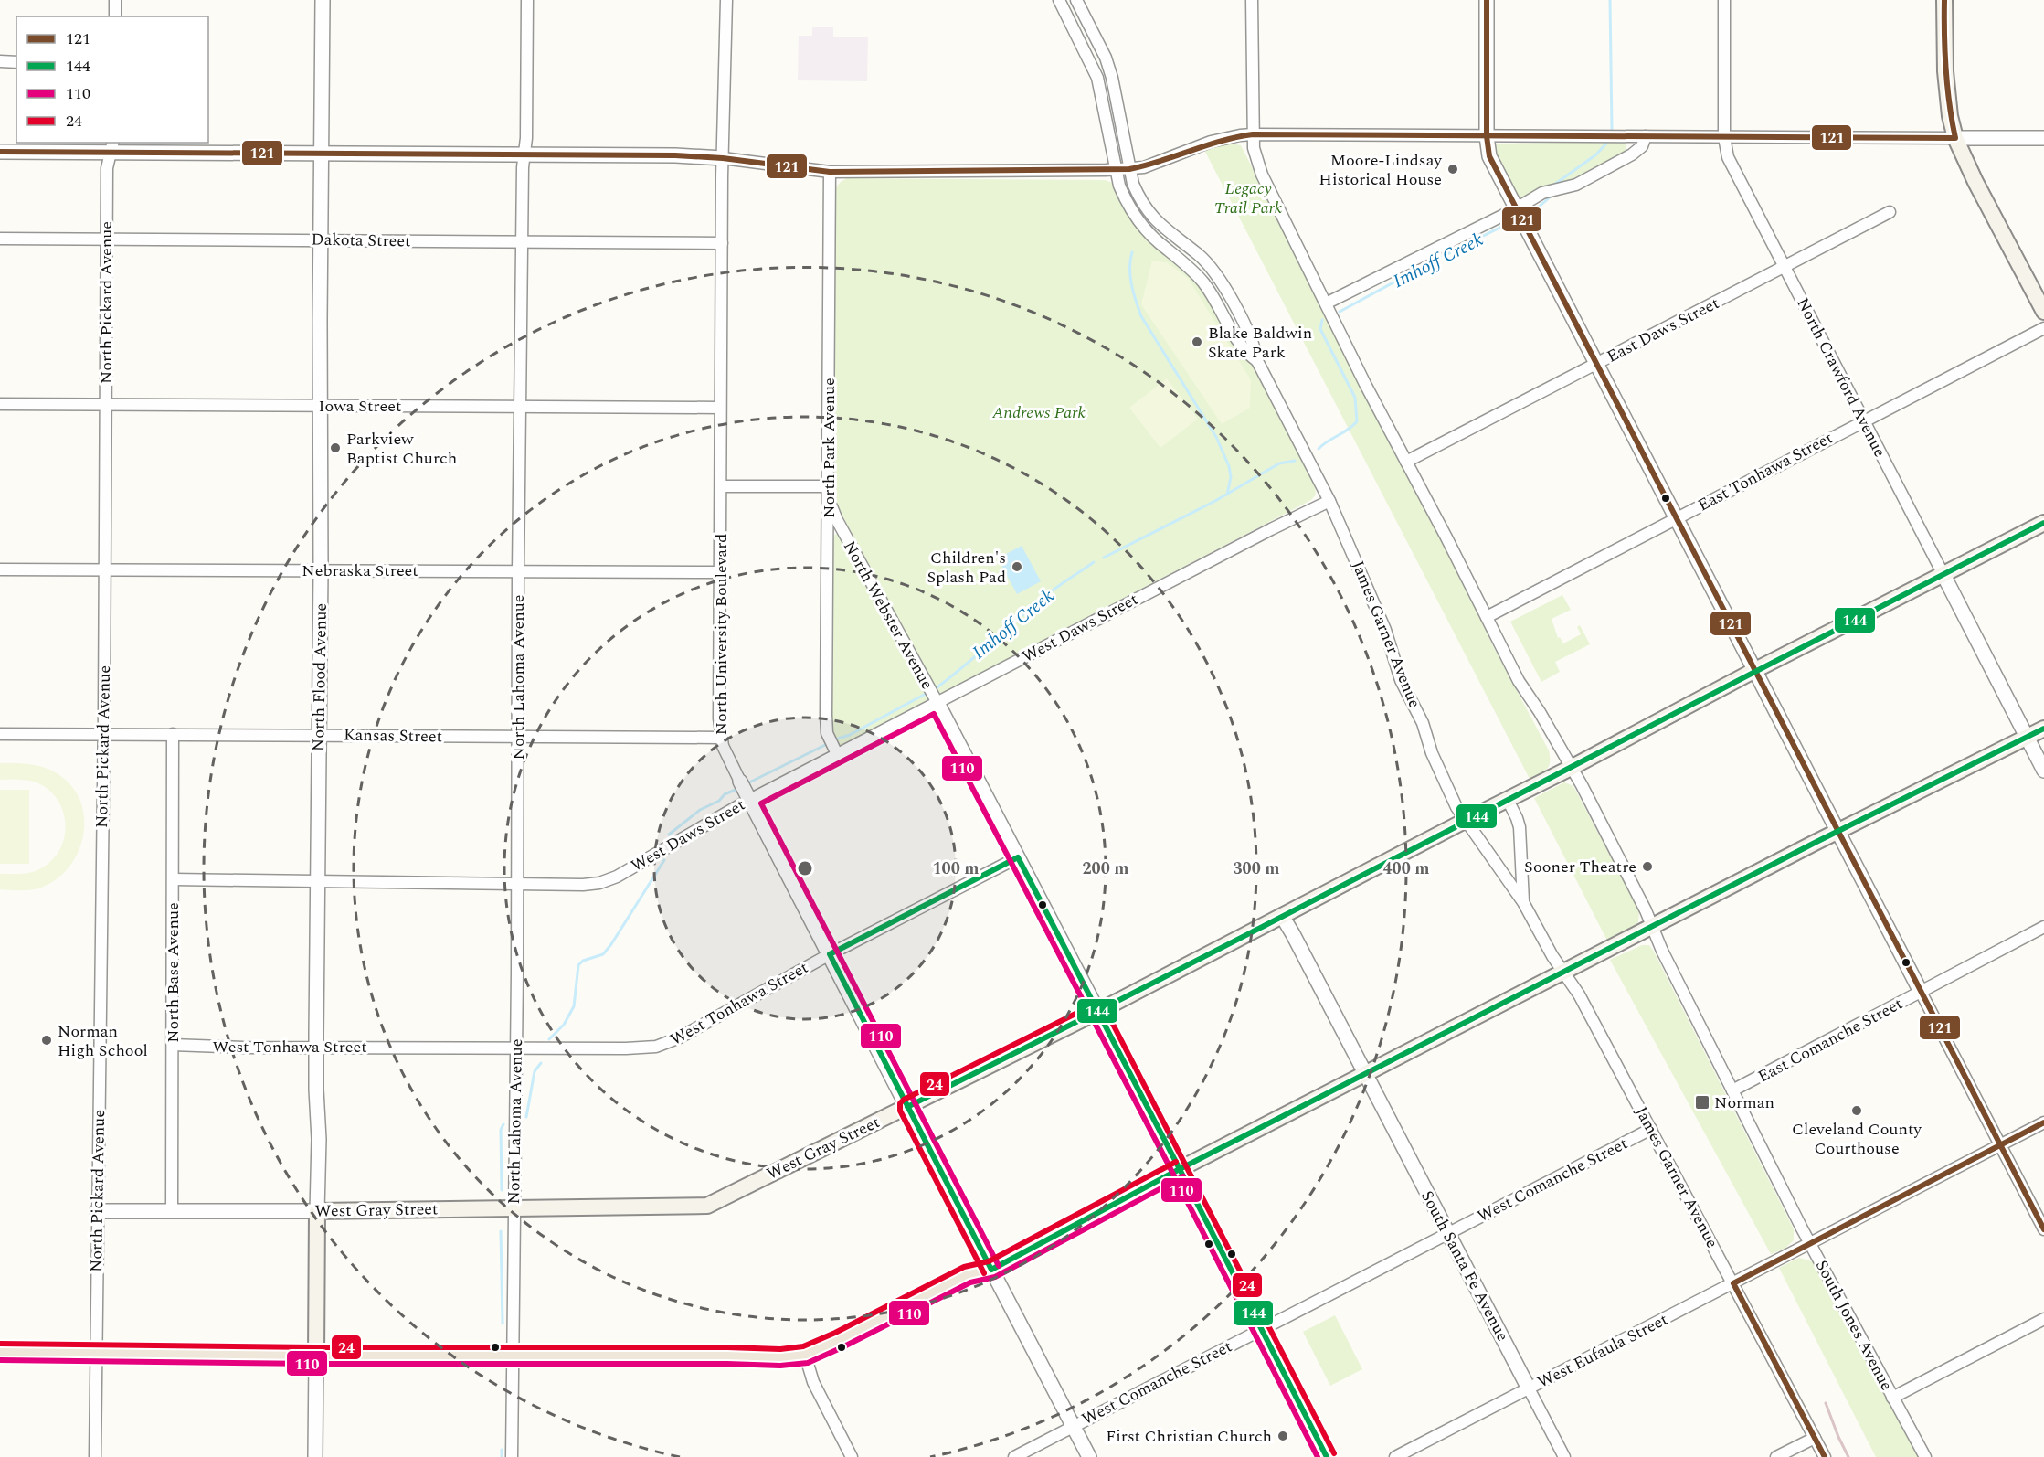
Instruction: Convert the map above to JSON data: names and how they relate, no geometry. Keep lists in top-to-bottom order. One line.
{"streets":{"main road":["North Flood Avenue","West Gray Street"],"street":["Dakota Street","North Pickard Avenue","East Daws Street","North Crawford Avenue","Iowa Street","North Park Avenue","East Tonhawa Street","Nebraska Street","North Webster Avenue","West Daws Street","North University Boulevard","James Garner Avenue","North Lahoma Avenue","Kansas Street","North Base Avenue","West Tonhawa Street","East Comanche Street","West Comanche Street","South Santa Fe Avenue","South Jones Avenue","West Eufaula Street"]},"crossings":[["Dakota Street","North Pickard Avenue"],["Dakota Street","North University Boulevard"],["Dakota Street","North Flood Avenue"],["Dakota Street","North Lahoma Avenue"],["North Pickard Avenue","Iowa Street"],["North Pickard Avenue","Nebraska Street"],["North Pickard Avenue","Kansas Street"],["North Pickard Avenue","West Gray Street"],["East Daws Street","North Crawford Avenue"],["East Daws Street","South Jones Avenue"],["North Crawford Avenue","East Tonhawa Street"],["North Crawford Avenue","West Gray Street"],["Iowa Street","North University Boulevard"],["Iowa Street","North Flood Avenue"],["Iowa Street","North Lahoma Avenue"],["North Park Avenue","North Webster Avenue"],["North Park Avenue","West Daws Street"],["East Tonhawa Street","South Jones Avenue"],["Nebraska Street","North University Boulevard"],["Nebraska Street","North Flood Avenue"],["Nebraska Street","North Lahoma Avenue"],["North Webster Avenue","West Daws Street"],["North Webster Avenue","West Tonhawa Street"],["North Webster Avenue","West Gray Street"],["North Webster Avenue","West Comanche Street"],["West Daws Street","North University Boulevard"],["West Daws Street","James Garner Avenue"],["West Daws Street","North Flood Avenue"],["West Daws Street","North Lahoma Avenue"],["West Daws Street","North Base Avenue"],["North University Boulevard","Kansas Street"],["North University Boulevard","West Tonhawa Street"],["North University Boulevard","West Gray Street"],["North University Boulevard","West Comanche Street"],["James Garner Avenue","West Gray Street"],["James Garner Avenue","West Comanche Street"],["James Garner Avenue","West Eufaula Street"],["North Flood Avenue","Kansas Street"],["North Flood Avenue","West Tonhawa Street"],["North Flood Avenue","West Gray Street"],["North Lahoma Avenue","Kansas Street"],["North Lahoma Avenue","West Tonhawa Street"],["North Lahoma Avenue","West Gray Street"],["Kansas Street","North Base Avenue"],["North Base Avenue","West Tonhawa Street"],["North Base Avenue","West Gray Street"],["East Comanche Street","South Jones Avenue"],["West Gray Street","South Santa Fe Avenue"],["West Gray Street","South Jones Avenue"],["West Comanche Street","South Santa Fe Avenue"],["South Santa Fe Avenue","West Eufaula Street"],["South Jones Avenue","West Eufaula Street"]],"water":["Imhoff Creek"],"parks":["Legacy Trail Park","Andrews Park"],"places":{"other":["Moore-Lindsay Historical House","Blake Baldwin Skate Park","Parkview Baptist Church","Children's Splash Pad","Sooner Theatre","Norman High School","Cleveland County Courthouse","First Christian Church"],"transit":["Norman"]},"lines":["transit line 121","transit line 144","transit line 110","transit line 24"],"legend":["121","144","110","24"],"rings":["100 m","200 m","300 m","400 m"]}
